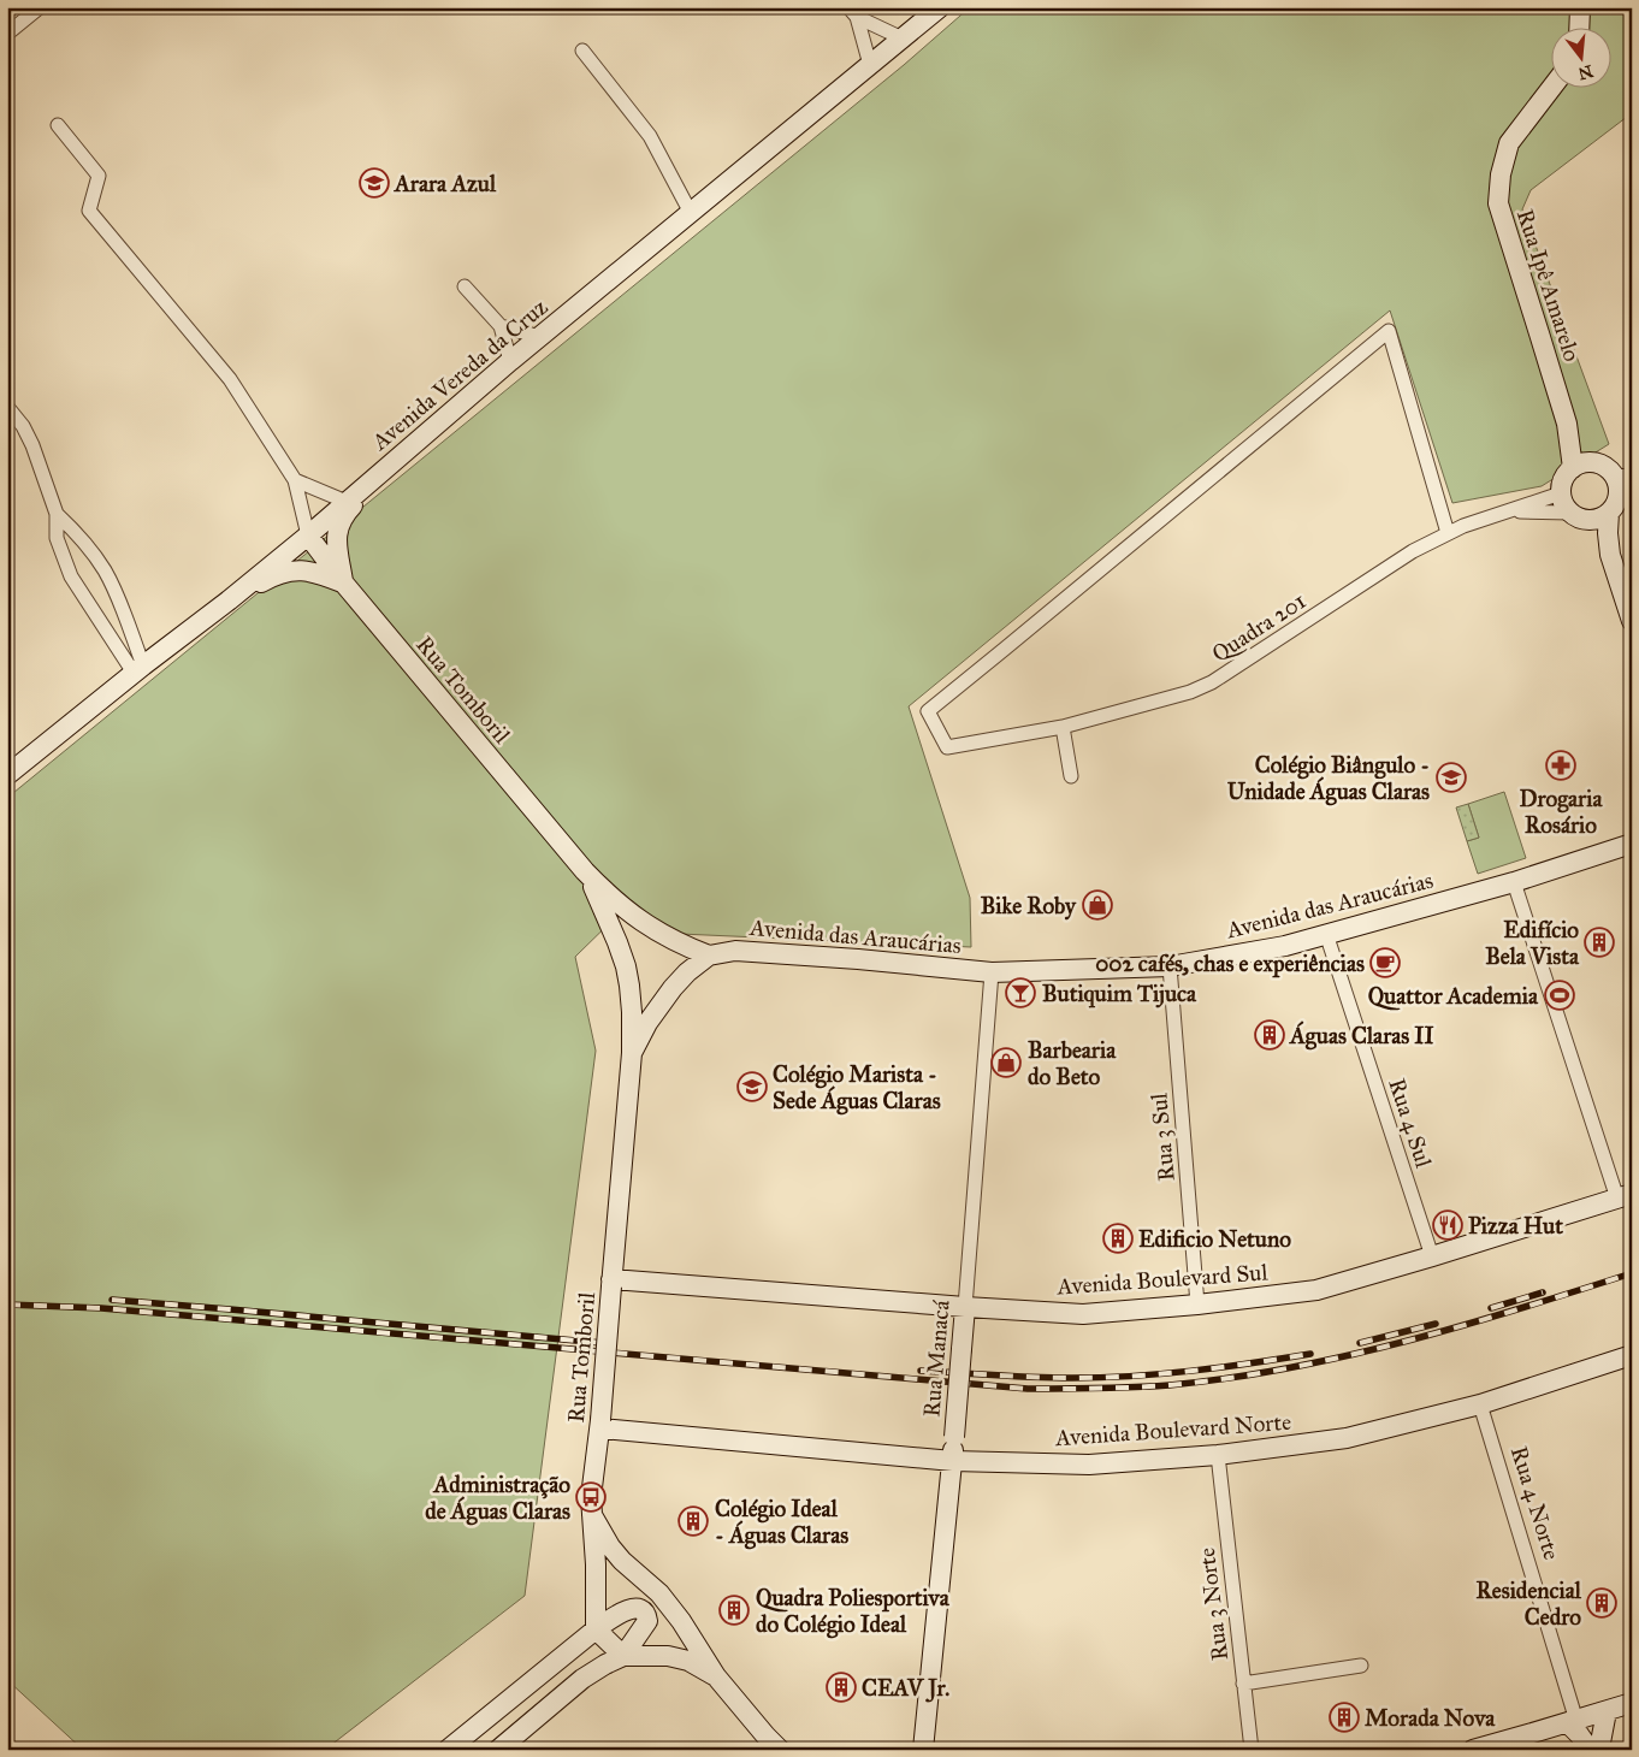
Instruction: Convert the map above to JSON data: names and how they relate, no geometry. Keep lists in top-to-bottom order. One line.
{"streets":{"street":["Rua Ipê Amarelo","Avenida Vereda da Cruz","Quadra 201","Rua Tomboril","Avenida das Araucárias","Rua 4 Sul","Rua 3 Sul","Avenida Boulevard Sul","Rua Manacá","Avenida Boulevard Norte","Rua 4 Norte","Rua 3 Norte"]},"crossings":[["Rua Ipê Amarelo","Quadra 201"],["Avenida Vereda da Cruz","Rua Tomboril"],["Rua Tomboril","Avenida das Araucárias"],["Rua Tomboril","Avenida Boulevard Sul"],["Rua Tomboril","Avenida Boulevard Norte"],["Avenida das Araucárias","Rua 4 Sul"],["Avenida das Araucárias","Rua 3 Sul"],["Avenida das Araucárias","Rua Manacá"],["Rua 4 Sul","Avenida Boulevard Sul"],["Rua 3 Sul","Avenida Boulevard Sul"],["Avenida Boulevard Sul","Rua Manacá"],["Rua Manacá","Avenida Boulevard Norte"],["Avenida Boulevard Norte","Rua 4 Norte"],["Avenida Boulevard Norte","Rua 3 Norte"]],"places":{"school or university":["Arara Azul","Colégio Biângulo - Unidade Águas Claras","Colégio Marista - Sede Águas Claras"],"pharmacy":["Drogaria Rosário"],"shop":["Bike Roby","Barbearia do Beto"],"building":["Edifício Bela Vista","Águas Claras II","Edificio Netuno","Colégio Ideal - Águas Claras","Residencial Cedro","Quadra Poliesportiva do Colégio Ideal","CEAV Jr.","Morada Nova"],"cafe":["002 cafés, chas e experiências"],"bar":["Butiquim Tijuca"],"sports":["Quattor Academia"],"restaurant":["Pizza Hut"],"bus stop":["Administração de Águas Claras"]},"north":"bottom"}
